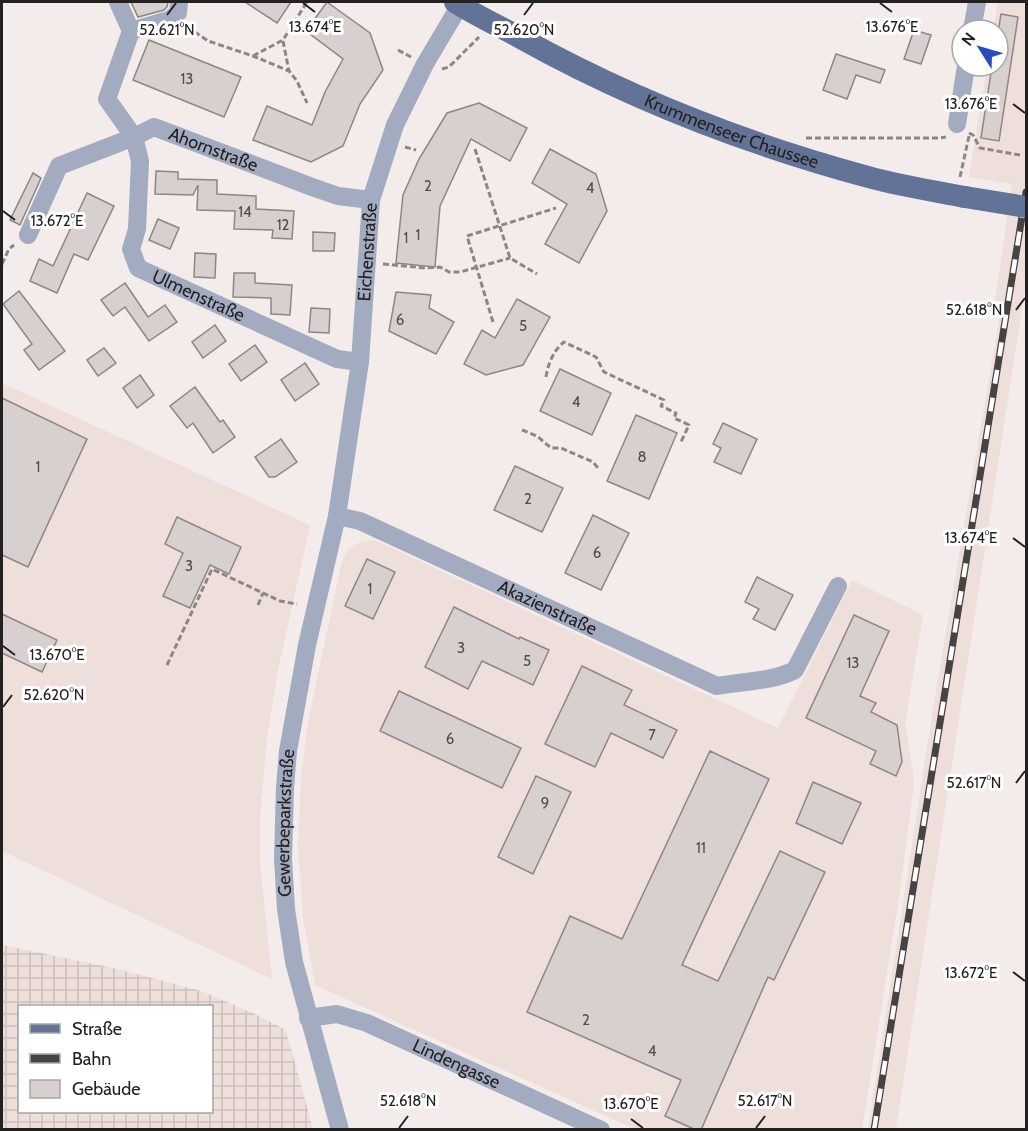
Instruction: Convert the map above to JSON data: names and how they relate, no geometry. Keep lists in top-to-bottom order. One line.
{"streets":{"main road":["Krummenseer Chaussee"],"street":["Ahornstraße","Eichenstraße","Ulmenstraße","Akazienstraße","Gewerbeparkstraße","Lindengasse"]},"crossings":[["Krummenseer Chaussee","Eichenstraße"],["Ahornstraße","Eichenstraße"],["Ahornstraße","Ulmenstraße"],["Eichenstraße","Ulmenstraße"],["Eichenstraße","Akazienstraße"],["Eichenstraße","Gewerbeparkstraße"],["Akazienstraße","Gewerbeparkstraße"],["Gewerbeparkstraße","Lindengasse"]],"house_numbers":["13","2","4","14","12","1","1","6","5","4","8","1","2","6","3","1","3","5","13","7","6","9","11","2","4"],"legend":["Straße","Bahn","Gebäude"],"north":"top left","coordinates":["13.674°E","13.676°E","52.621°N","52.620°N","13.672°E","52.618°N","13.670°E","52.617°N"]}
